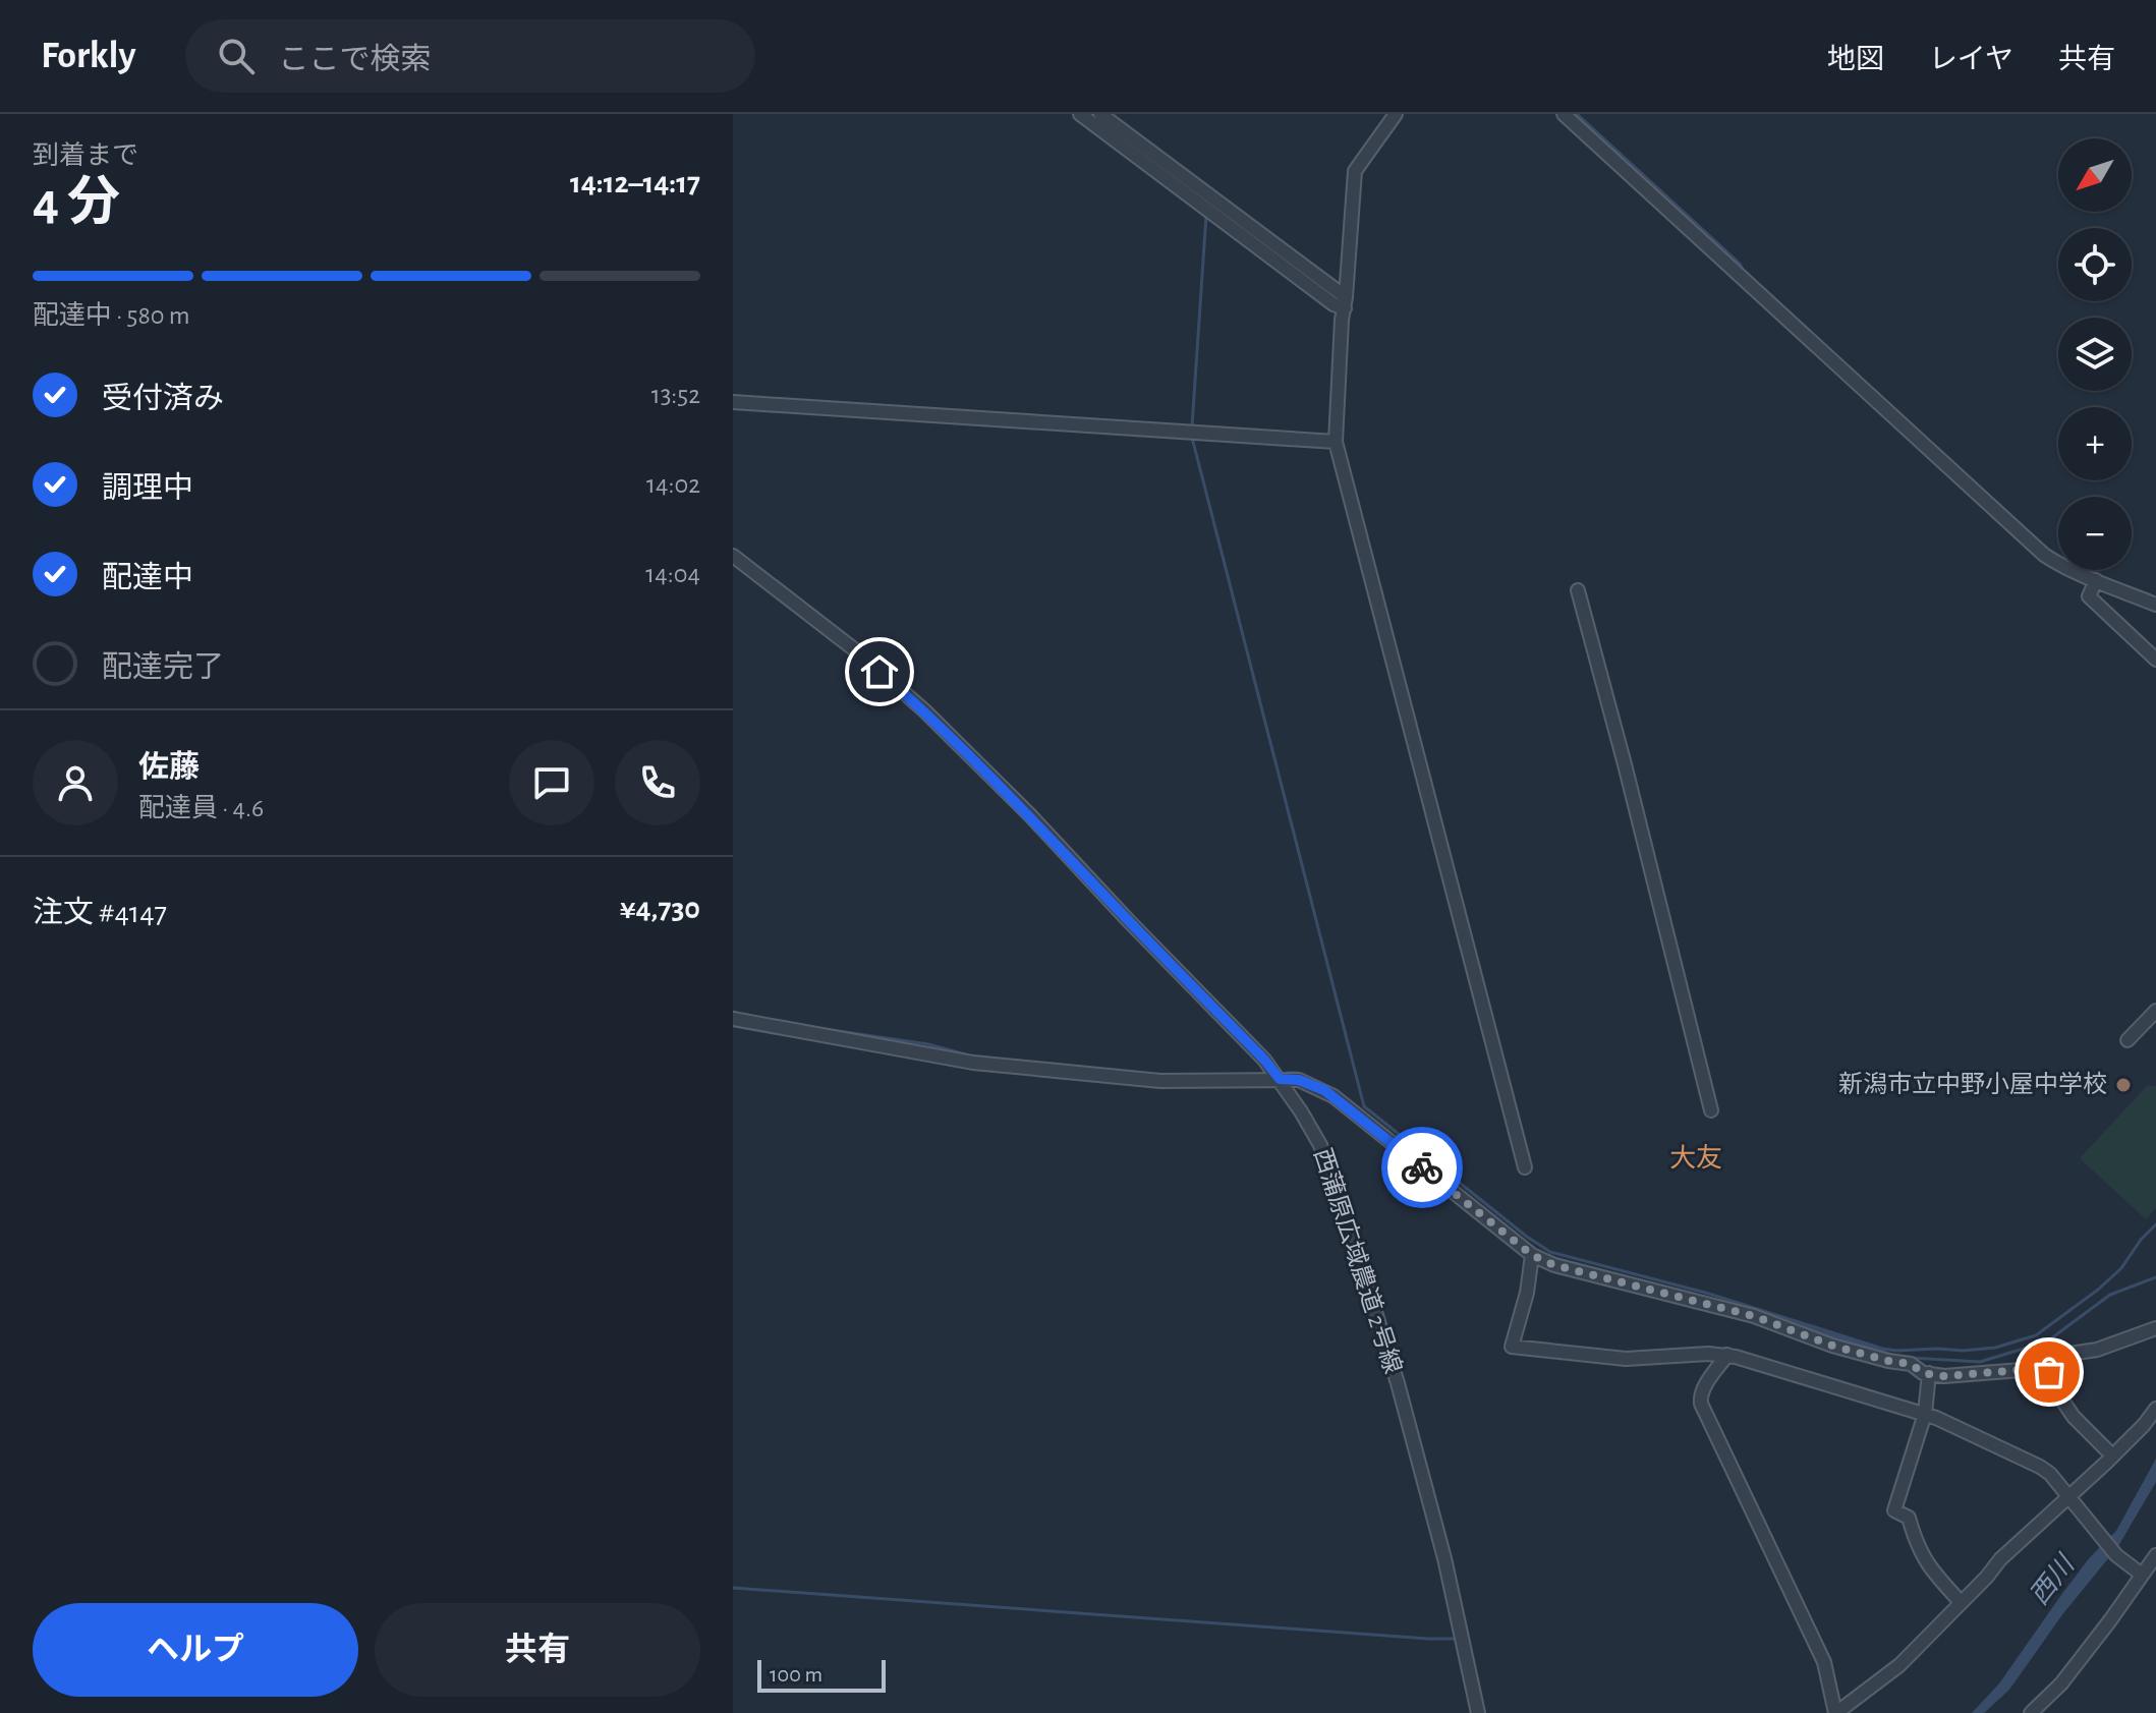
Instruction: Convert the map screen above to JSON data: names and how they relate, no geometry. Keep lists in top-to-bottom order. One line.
{"streets":{"street":["西蒲原広域農道 2号線"]},"districts":["大友"],"water":["西川"],"places":["新潟市立中野小屋中学校"],"scale_bar":"100 m","north":"bottom left","page":{"header":"Forkly","search":"ここで検索","nav":["地図","レイヤ","共有"],"heading":["4 分","到着まで","14:12–14:17"],"panel":["佐藤","配達員 · 4.6","注文 #4147","¥4,730"],"map_buttons":["+","−"],"bar":"配達中 · 580 m","list":[["受付済み","13:52"],["調理中","14:02"],["配達中","14:04"],"配達完了"],"buttons":["ヘルプ","共有"],"scale":"100 m"}}
